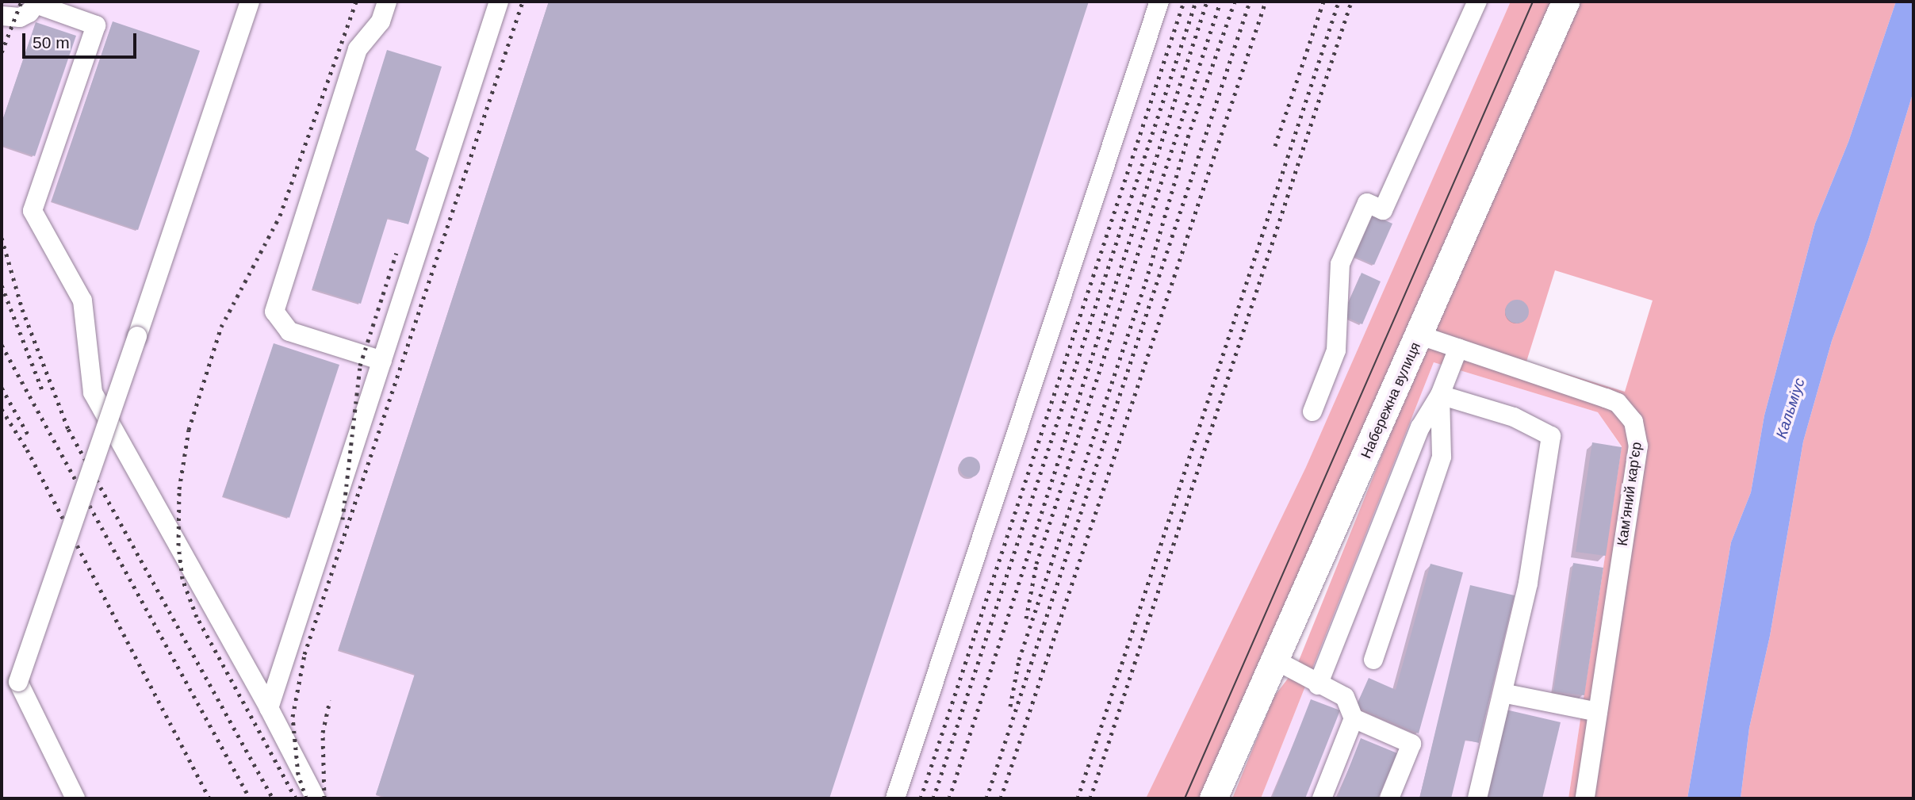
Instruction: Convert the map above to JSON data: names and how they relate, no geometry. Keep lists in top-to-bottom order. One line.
{"streets":{"highway":["Набережна вулиця"],"street":["Кам'яний кар'єр"]},"crossings":[["Набережна вулиця","Кам'яний кар'єр"]],"water":["Кальміус"],"scale_bar":"50 m"}
